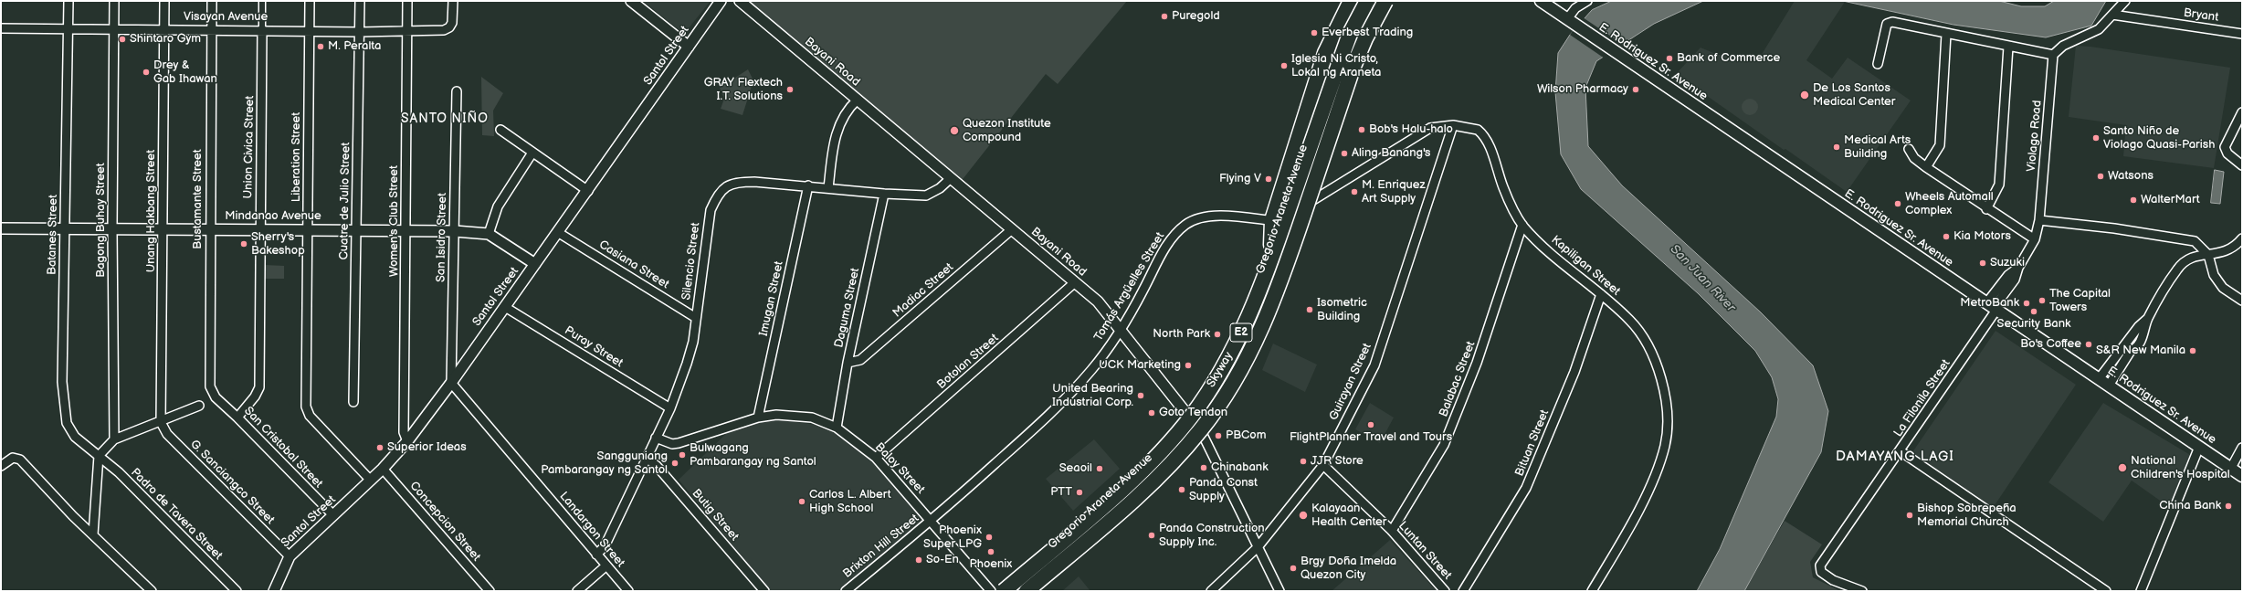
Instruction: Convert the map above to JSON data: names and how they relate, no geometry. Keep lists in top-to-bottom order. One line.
{"streets":{"highway":["E2","Skyway"],"main road":["E. Rodriguez Sr. Avenue","Gregorio Araneta Avenue"],"street":["Bryant","Visayan Avenue","Santol Street","Bayani Road","Violago Road","Union Civica Street","Liberation Street","Bustamante Street","Cuatre de Julio Street","Unang Hakbang Street","Mindanao Avenue","Bagong Buhay Street","Women's Club Street","Batanes Street","San Isidro Street","Silencio Street","Casiana Street","Kapiligan Street","Tomás Argüelles Street","Madiac Street","Imugan Street","Daguma Street","Puray Street","Botolan Street","Balabac Street","Guirayan Street","La Filonila Street","Bituan Street","San Cristobal Street","Baloy Street","G. Sanciangco Street","Padro de Tavera Street","Butig Street","Concepcion Street","Landargon Street","Brixton Hill Street","Luntan Street"]},"crossings":[["Visayan Avenue","Union Civica Street"],["Visayan Avenue","Liberation Street"],["Visayan Avenue","Bustamante Street"],["Visayan Avenue","Cuatre de Julio Street"],["Visayan Avenue","Unang Hakbang Street"],["Visayan Avenue","Bagong Buhay Street"],["Visayan Avenue","Women's Club Street"],["Visayan Avenue","Batanes Street"],["Santol Street","Liberation Street"],["Santol Street","Mindanao Avenue"],["Santol Street","Women's Club Street"],["Santol Street","San Isidro Street"],["Santol Street","Casiana Street"],["Santol Street","Puray Street"],["Santol Street","San Cristobal Street"],["Santol Street","G. Sanciangco Street"],["Santol Street","Concepcion Street"],["Santol Street","Landargon Street"],["Bayani Road","Gregorio Araneta Avenue"],["Bayani Road","Silencio Street"],["Bayani Road","Tomás Argüelles Street"],["Bayani Road","Madiac Street"],["Bayani Road","Botolan Street"],["Bayani Road","Guirayan Street"],["E. Rodriguez Sr. Avenue","Violago Road"],["E. Rodriguez Sr. Avenue","La Filonila Street"],["Violago Road","La Filonila Street"],["Union Civica Street","Mindanao Avenue"],["Union Civica Street","San Cristobal Street"],["Liberation Street","Mindanao Avenue"],["Bustamante Street","Mindanao Avenue"],["Bustamante Street","San Cristobal Street"],["Cuatre de Julio Street","Mindanao Avenue"],["Gregorio Araneta Avenue","Kapiligan Street"],["Gregorio Araneta Avenue","Tomás Argüelles Street"],["Unang Hakbang Street","Mindanao Avenue"],["Unang Hakbang Street","G. Sanciangco Street"],["Mindanao Avenue","Bagong Buhay Street"],["Mindanao Avenue","Women's Club Street"],["Mindanao Avenue","Batanes Street"],["Mindanao Avenue","San Isidro Street"],["Batanes Street","Padro de Tavera Street"],["San Isidro Street","Landargon Street"],["Silencio Street","Casiana Street"],["Silencio Street","Imugan Street"],["Silencio Street","Daguma Street"],["Silencio Street","Puray Street"],["Silencio Street","Baloy Street"],["Silencio Street","Butig Street"],["Silencio Street","Landargon Street"],["Kapiligan Street","Balabac Street"],["Kapiligan Street","Guirayan Street"],["Kapiligan Street","Bituan Street"],["Tomás Argüelles Street","Baloy Street"],["Tomás Argüelles Street","Brixton Hill Street"],["Madiac Street","Daguma Street"],["Imugan Street","Baloy Street"],["Daguma Street","Baloy Street"],["Botolan Street","Baloy Street"],["Balabac Street","Luntan Street"],["Guirayan Street","Luntan Street"],["Baloy Street","Brixton Hill Street"]],"districts":["SANTO NIÑO","DAMAYANG LAGI"],"water":["San Juan River"],"places":["Puregold","Everbest Trading","Shintaro Gym","M. Peralta","Bank of Commerce","Iglesia Ni Cristo, Lokal ng Araneta","Drey & Gab Ihawan","GRAY Flextech I.T. Solutions","Wilson Pharmacy","De Los Santos Medical Center","Bob's Halu-halo","Quezon Institute Compound","Santo Niño de Violago Quasi-Parish","Medical Arts Building","Aling Banang's","Watsons","Flying V","M. Enriquez Art Supply","WalterMart","Wheels Automall Complex","Kia Motors","Sherry's Bakeshop","Suzuki","The Capital Towers","MetroBank","Isometric Building","Security Bank","North Park","Bo's Coffee","S&R New Manila","UCK Marketing","United Bearing Industrial Corp.","Goto Tendon","FlightPlanner Travel and Tours","PBCom","Superior Ideas","Bulwagang Pambarangay ng Santol","JJR Store","Sangguniang Pambarangay ng Santol","Chinabank","National Children's Hospital","Seaoil","Panda Const Supply","PTT","Carlos L. Albert High School","China Bank","Kalayaan Health Center","Bishop Sobrepeña Memorial Church","Panda Construction Supply Inc.","Phoenix Super LPG","Phoenix","So-En","Brgy Doña Imelda Quezon City"]}
